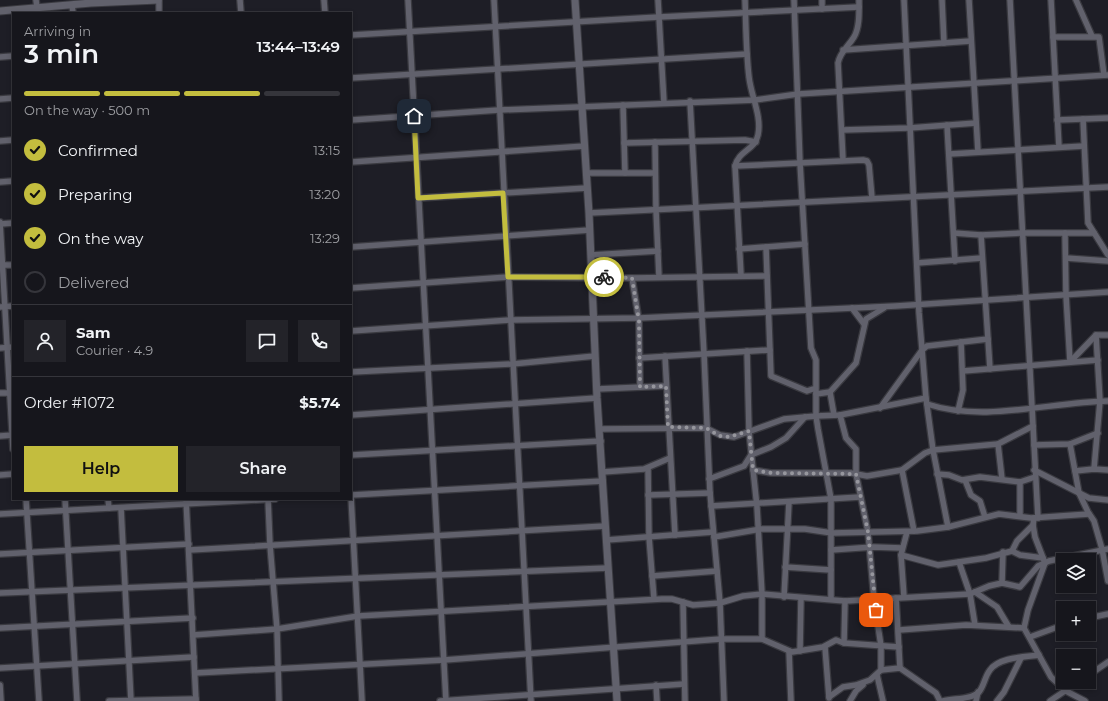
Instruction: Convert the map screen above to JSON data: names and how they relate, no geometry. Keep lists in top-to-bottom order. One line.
{"page":{"heading":["3 min","Arriving in","13:44–13:49"],"panel":["Sam","Courier · 4.9","Order #1072","$5.74"],"bar":"On the way · 500 m","list":[["Confirmed","13:15"],["Preparing","13:20"],["On the way","13:29"],"Delivered"],"buttons":["Help","Share"],"map_buttons":["+","−"]}}
